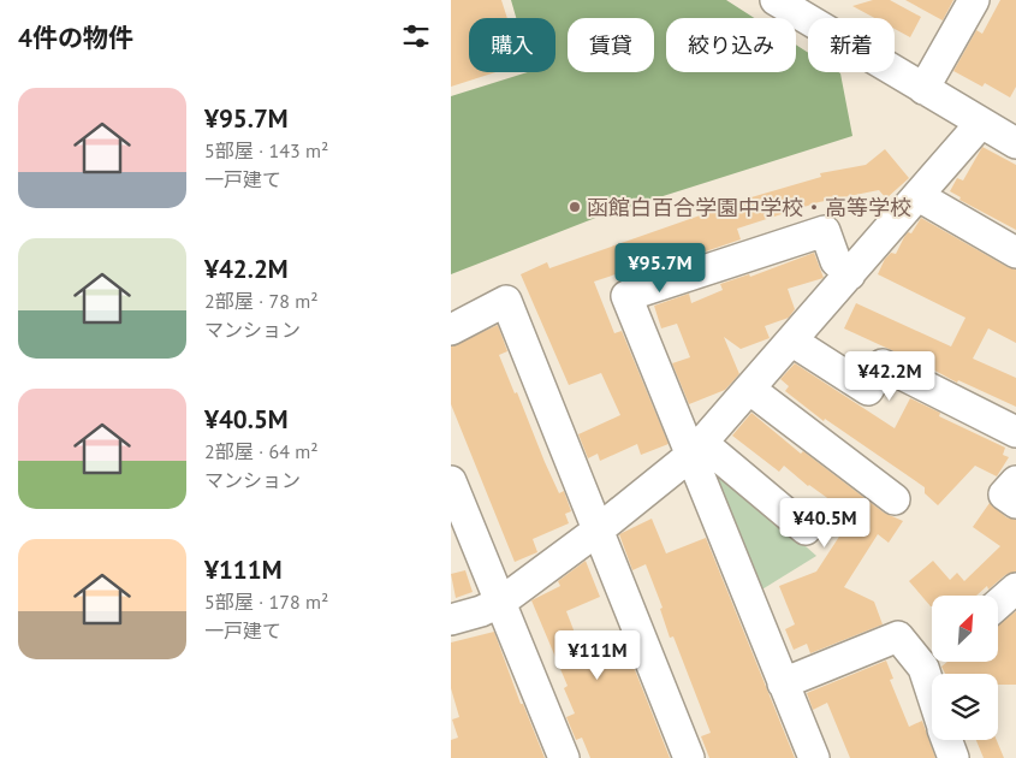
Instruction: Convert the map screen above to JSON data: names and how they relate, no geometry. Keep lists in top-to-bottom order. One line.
{"places":["函館白百合学園中学校・高等学校"],"north":"top right","page":{"heading":"4件の物件","chip":["購入","賃貸","絞り込み","新着"],"list":[{"name":"¥95.7M","note":"5部屋 · 143 m² · 一戸建て"},{"name":"¥42.2M","note":"2部屋 · 78 m² · マンション"},{"name":"¥40.5M","note":"2部屋 · 64 m² · マンション"},{"name":"¥111M","note":"5部屋 · 178 m² · 一戸建て"}],"price":["¥95.7M","¥42.2M","¥40.5M","¥111M"]}}
